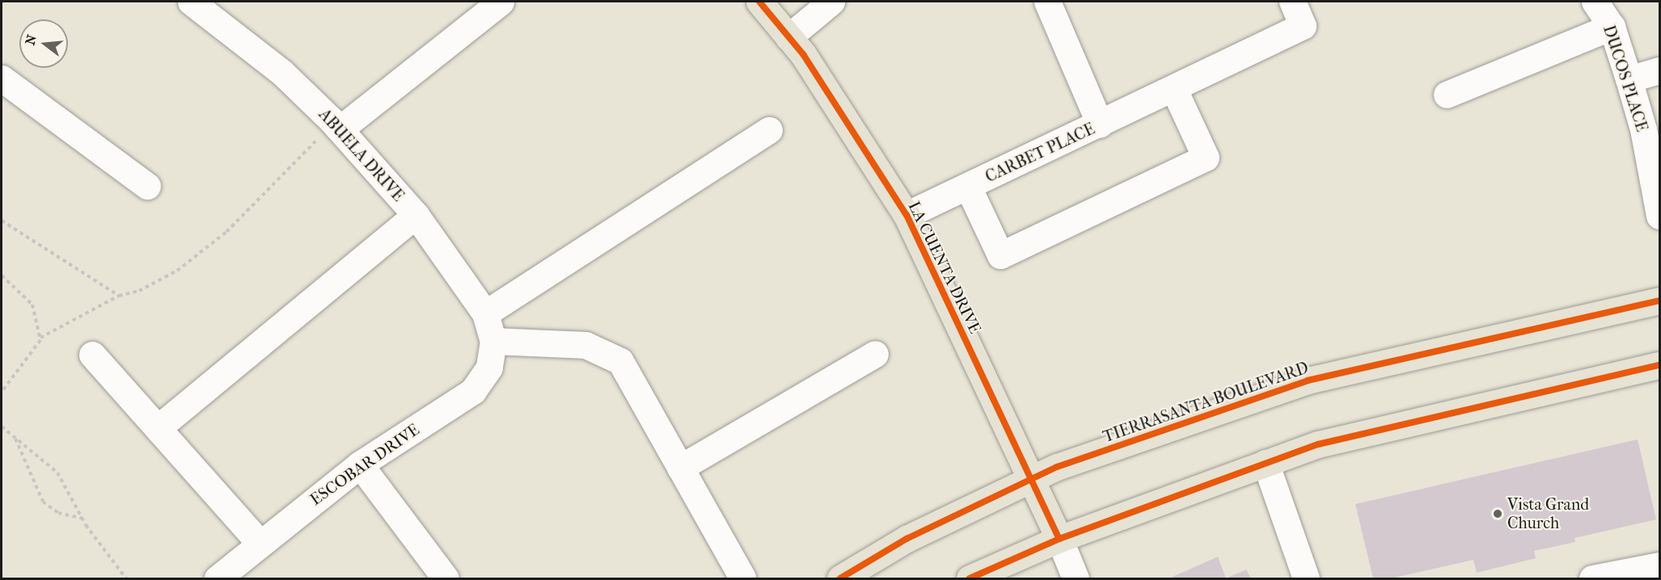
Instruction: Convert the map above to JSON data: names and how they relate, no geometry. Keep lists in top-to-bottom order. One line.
{"streets":{"main road":["LA CUENTA DRIVE","TIERRASANTA BOULEVARD"],"street":["DUCOS PLACE","CARBET PLACE","ABUELA DRIVE","ESCOBAR DRIVE"]},"crossings":[["CARBET PLACE","LA CUENTA DRIVE"],["ABUELA DRIVE","ESCOBAR DRIVE"],["LA CUENTA DRIVE","TIERRASANTA BOULEVARD"]],"places":["Vista Grand Church"],"north":"left"}
